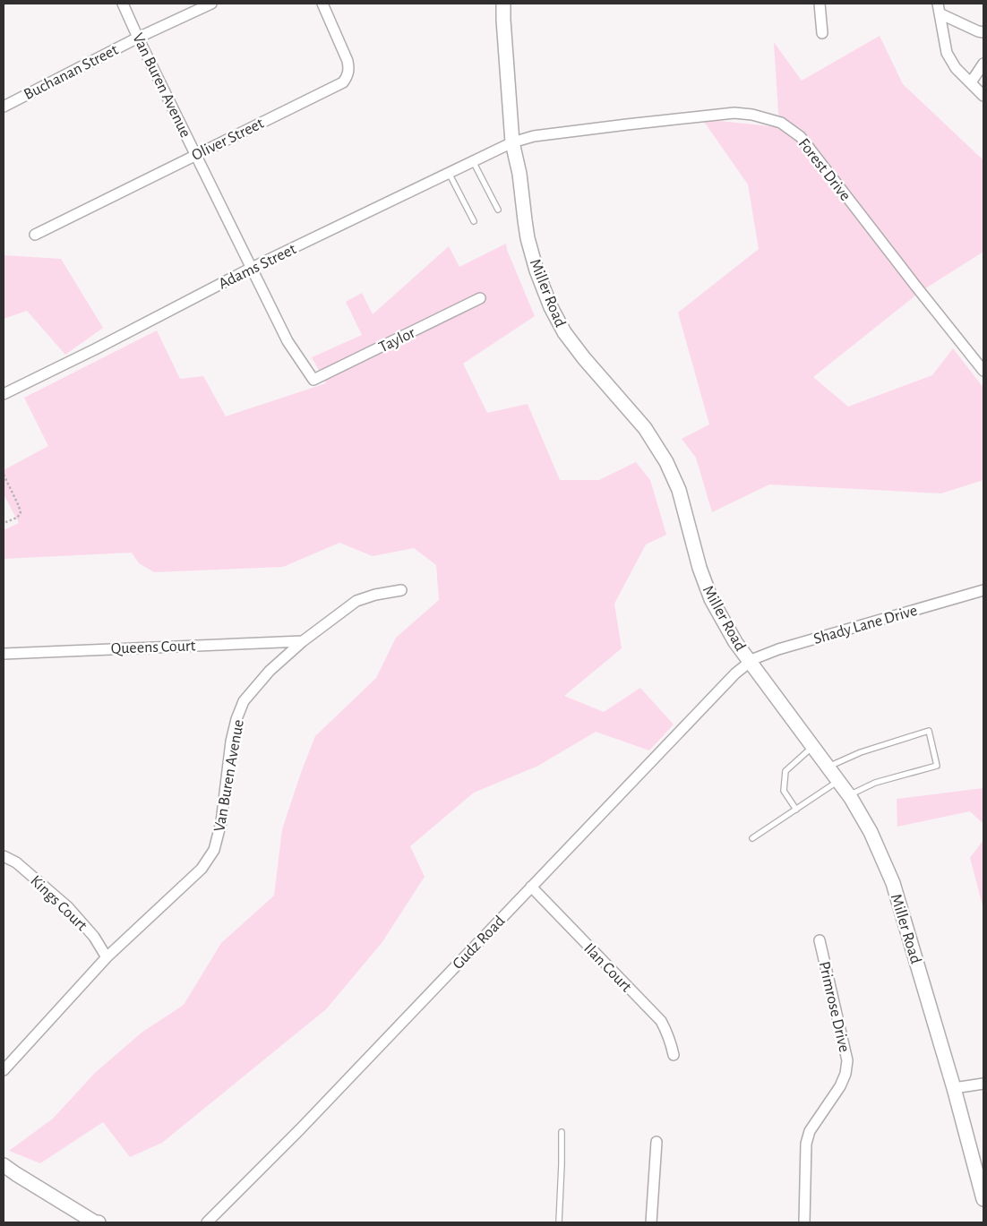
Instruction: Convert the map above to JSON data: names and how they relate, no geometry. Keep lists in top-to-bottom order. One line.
{"streets":{"street":["Buchanan Street","Van Buren Avenue","Oliver Street","Forest Drive","Adams Street","Miller Road","Taylor","Shady Lane Drive","Queens Court","Kings Court","Gudz Road","Ilan Court","Primrose Drive"]},"crossings":[["Buchanan Street","Van Buren Avenue"],["Van Buren Avenue","Oliver Street"],["Van Buren Avenue","Adams Street"],["Van Buren Avenue","Taylor"],["Van Buren Avenue","Queens Court"],["Van Buren Avenue","Kings Court"],["Forest Drive","Adams Street"],["Forest Drive","Miller Road"],["Adams Street","Miller Road"],["Miller Road","Shady Lane Drive"],["Miller Road","Gudz Road"],["Shady Lane Drive","Gudz Road"],["Gudz Road","Ilan Court"]]}
